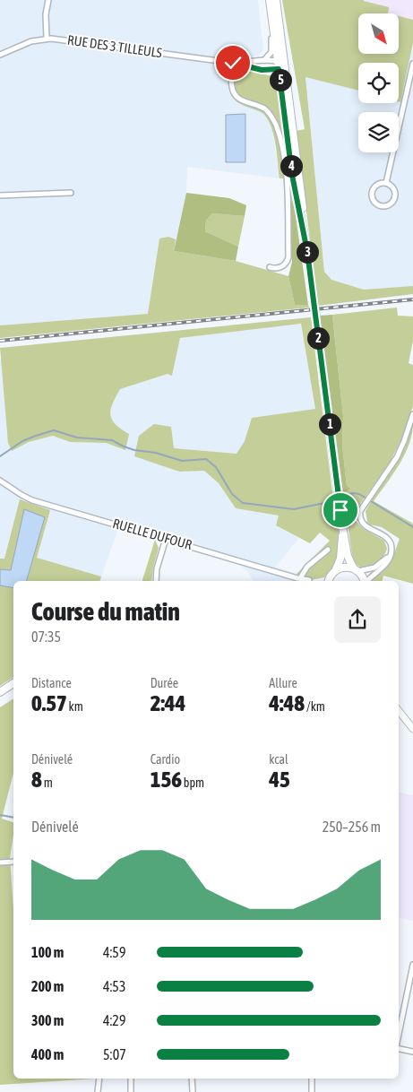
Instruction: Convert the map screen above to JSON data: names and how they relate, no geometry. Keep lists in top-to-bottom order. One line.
{"streets":{"street":["RUE DES 3 TILLEULS","RUELLE DUFOUR"]},"north":"bottom right","page":{"pins":["5","4","3","2","1"],"heading":["Course du matin","07:35"],"stats":[["Distance","0.57 km"],["Durée","2:44"],["Allure","4:48 /km"],["Dénivelé","8 m"],["Cardio","156 bpm"],["kcal","45"]],"chart":["Dénivelé","250–256 m"],"list":[{"name":"100 m","note":"4:59"},{"name":"200 m","note":"4:53"},{"name":"300 m","note":"4:29"},{"name":"400 m","note":"5:07"}]}}
